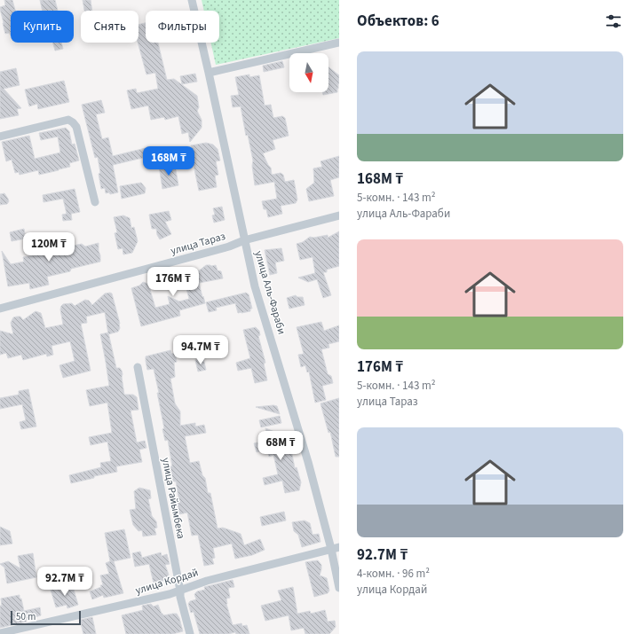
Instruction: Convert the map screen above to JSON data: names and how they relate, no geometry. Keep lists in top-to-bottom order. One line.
{"streets":{"street":["улица Тараз","улица Аль-Фараби","улица Райымбека","улица Кордай"]},"crossings":[["улица Тараз","улица Аль-Фараби"],["улица Аль-Фараби","улица Кордай"],["улица Райымбека","улица Кордай"]],"scale_bar":"50 m","north":"bottom","page":{"heading":"Объектов: 6","chip":["Купить","Снять","Фильтры"],"list":[{"name":"168M ₸","note":"5-комн. · 143 m² · улица Аль-Фараби"},{"name":"176M ₸","note":"5-комн. · 143 m² · улица Тараз"},{"name":"92.7M ₸","note":"4-комн. · 96 m² · улица Кордай"}],"price":["168M ₸","120M ₸","176M ₸","94.7M ₸","68M ₸","92.7M ₸"],"scale":"50 m"}}
